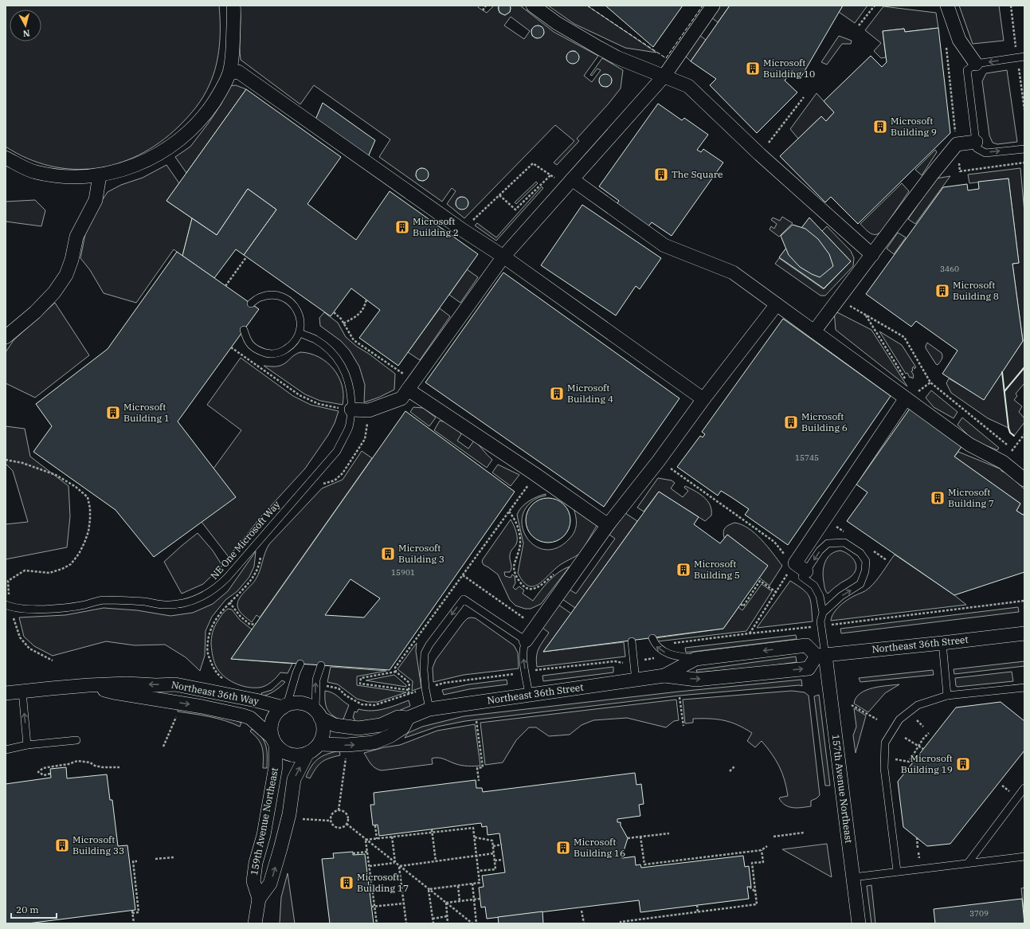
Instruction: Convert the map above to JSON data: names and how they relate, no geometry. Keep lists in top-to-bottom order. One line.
{"streets":{"street":["Northeast 36th Street","Northeast 36th Way","157th Avenue Northeast","159th Avenue Northeast"],"lane":["NE One Microsoft Way"]},"crossings":[["Northeast 36th Street","Northeast 36th Way"],["Northeast 36th Street","157th Avenue Northeast"],["Northeast 36th Street","159th Avenue Northeast"],["Northeast 36th Way","159th Avenue Northeast"]],"places":{"building":["Microsoft Building 10","Microsoft Building 9","The Square","Microsoft Building 2","Microsoft Building 8","Microsoft Building 4","Microsoft Building 1","Microsoft Building 6","Microsoft Building 7","Microsoft Building 3","Microsoft Building 5","Microsoft Building 19","Microsoft Building 33","Microsoft Building 16","Microsoft Building 17"]},"house_numbers":["3460","15745","15901","3709"],"scale_bar":"20 m","north":"bottom"}
